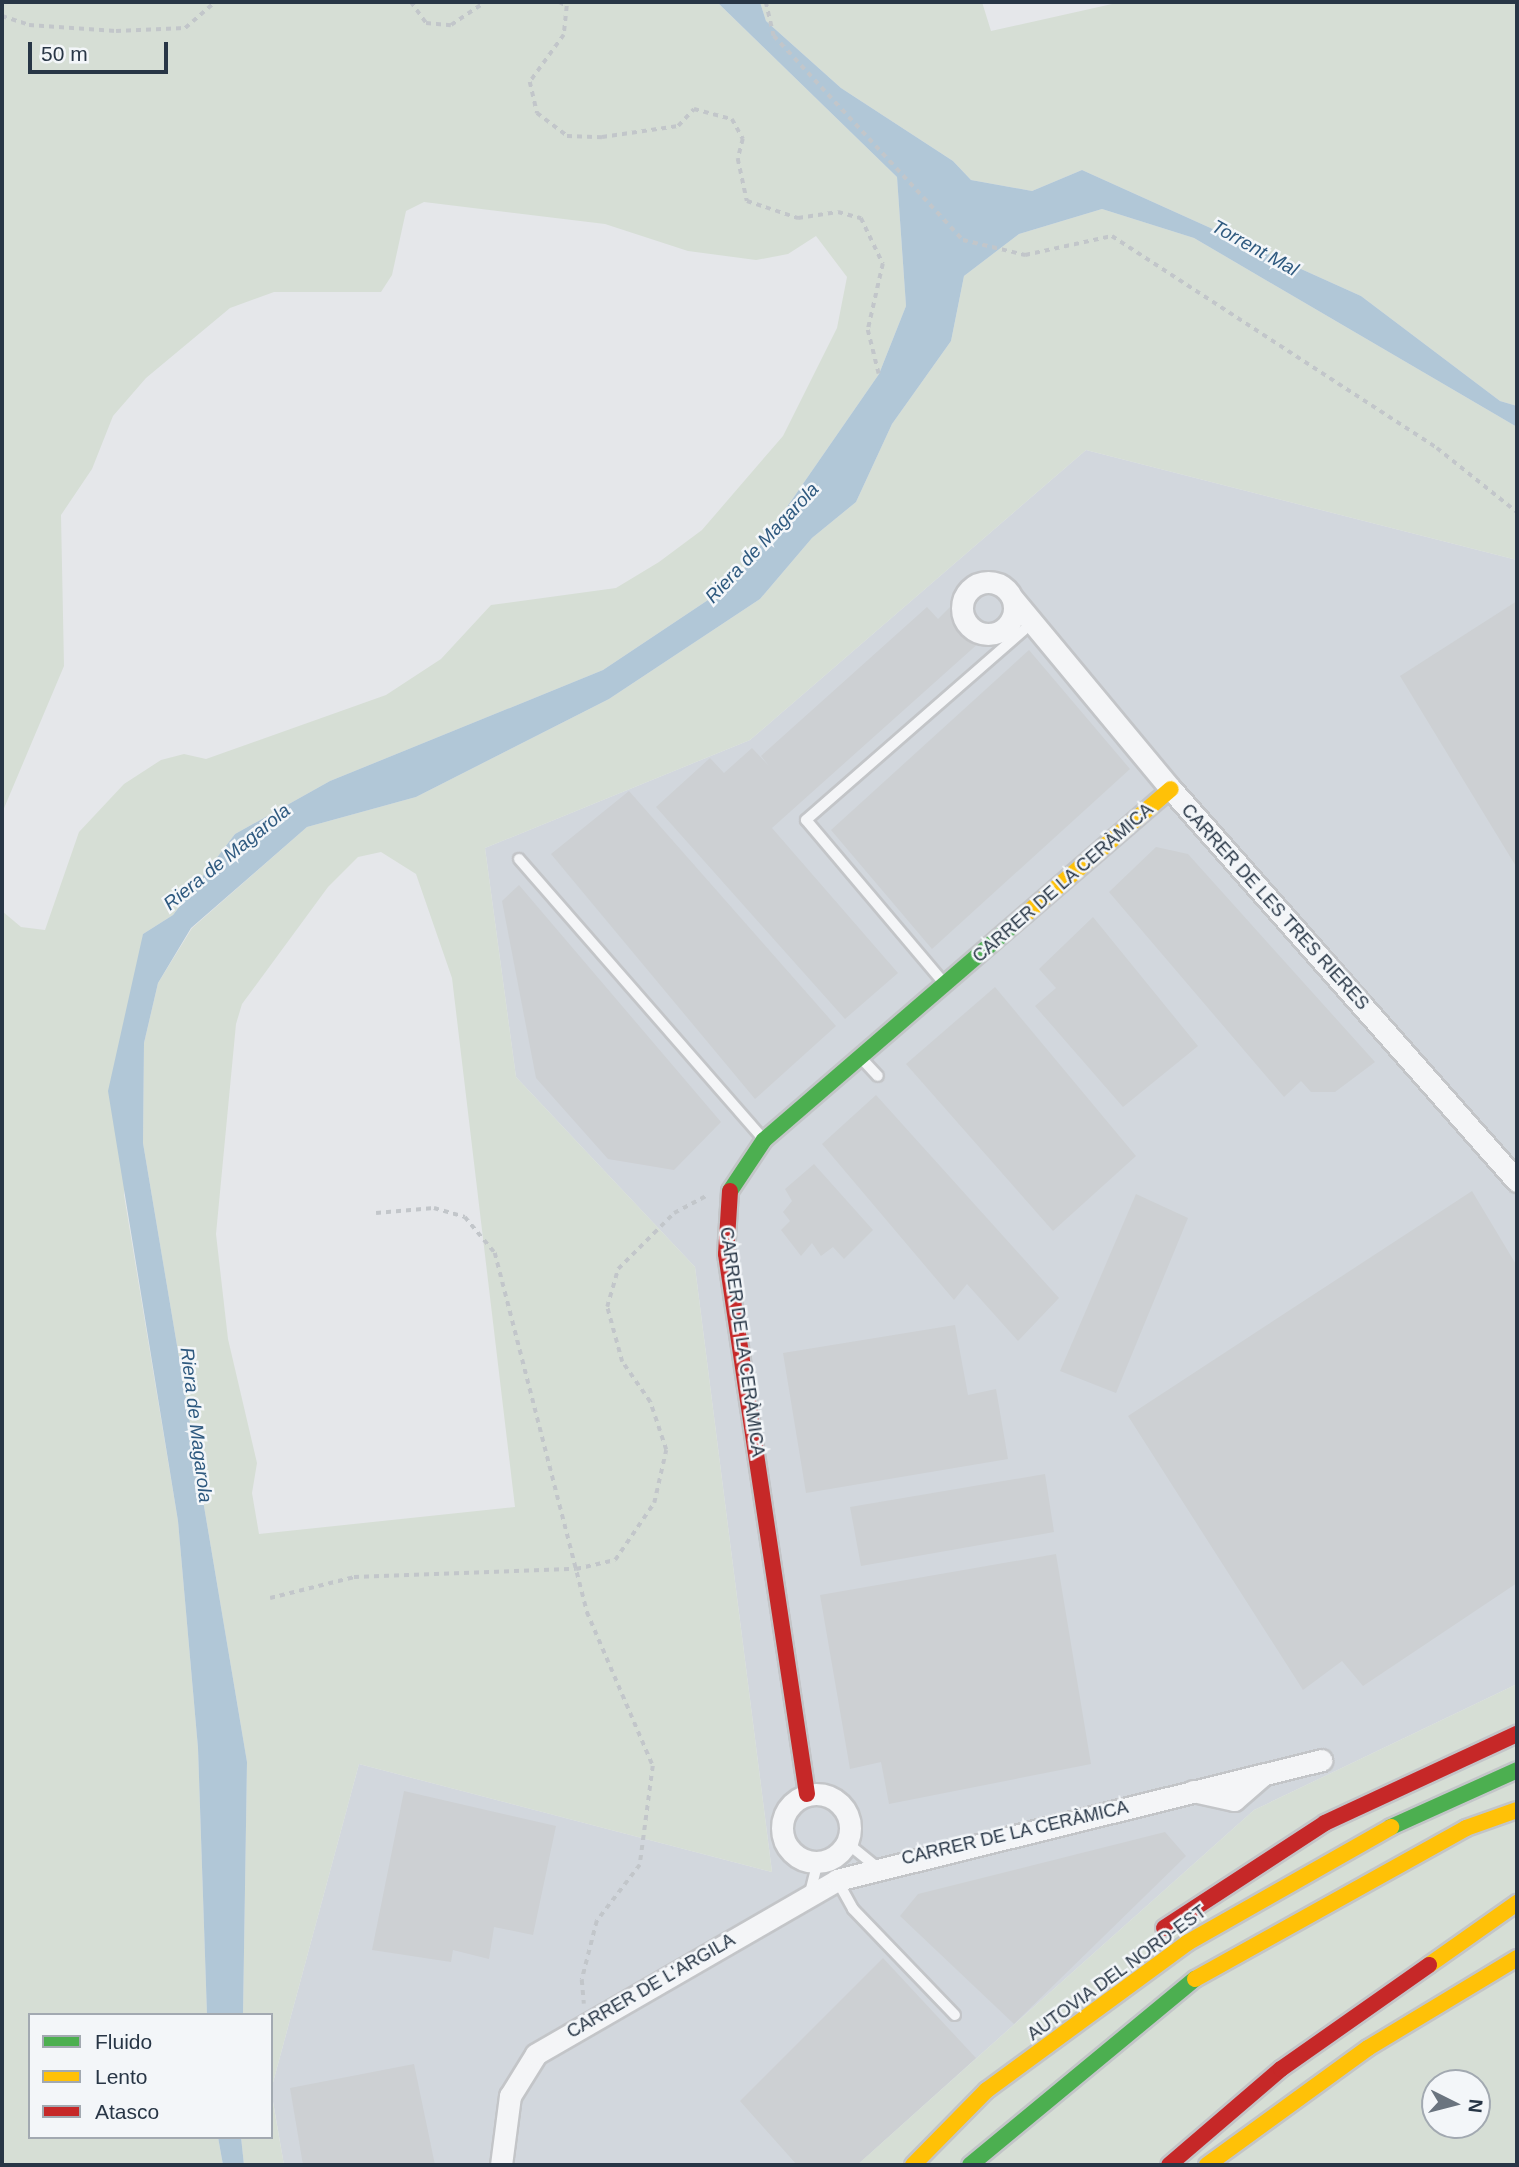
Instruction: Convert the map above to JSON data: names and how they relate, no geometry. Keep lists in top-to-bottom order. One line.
{"streets":{"main road":["CARRER DE LA CERÀMICA","AUTOVIA DEL NORD-EST"],"street":["CARRER DE LES TRES RIERES","CARRER DE L'ARGILA"]},"crossings":[["CARRER DE LA CERÀMICA","CARRER DE LES TRES RIERES"],["CARRER DE LA CERÀMICA","CARRER DE L'ARGILA"]],"water":["Torrent Mal","Riera de Magarola"],"legend":["Fluido","Lento","Atasco"],"scale_bar":"50 m","north":"right"}
